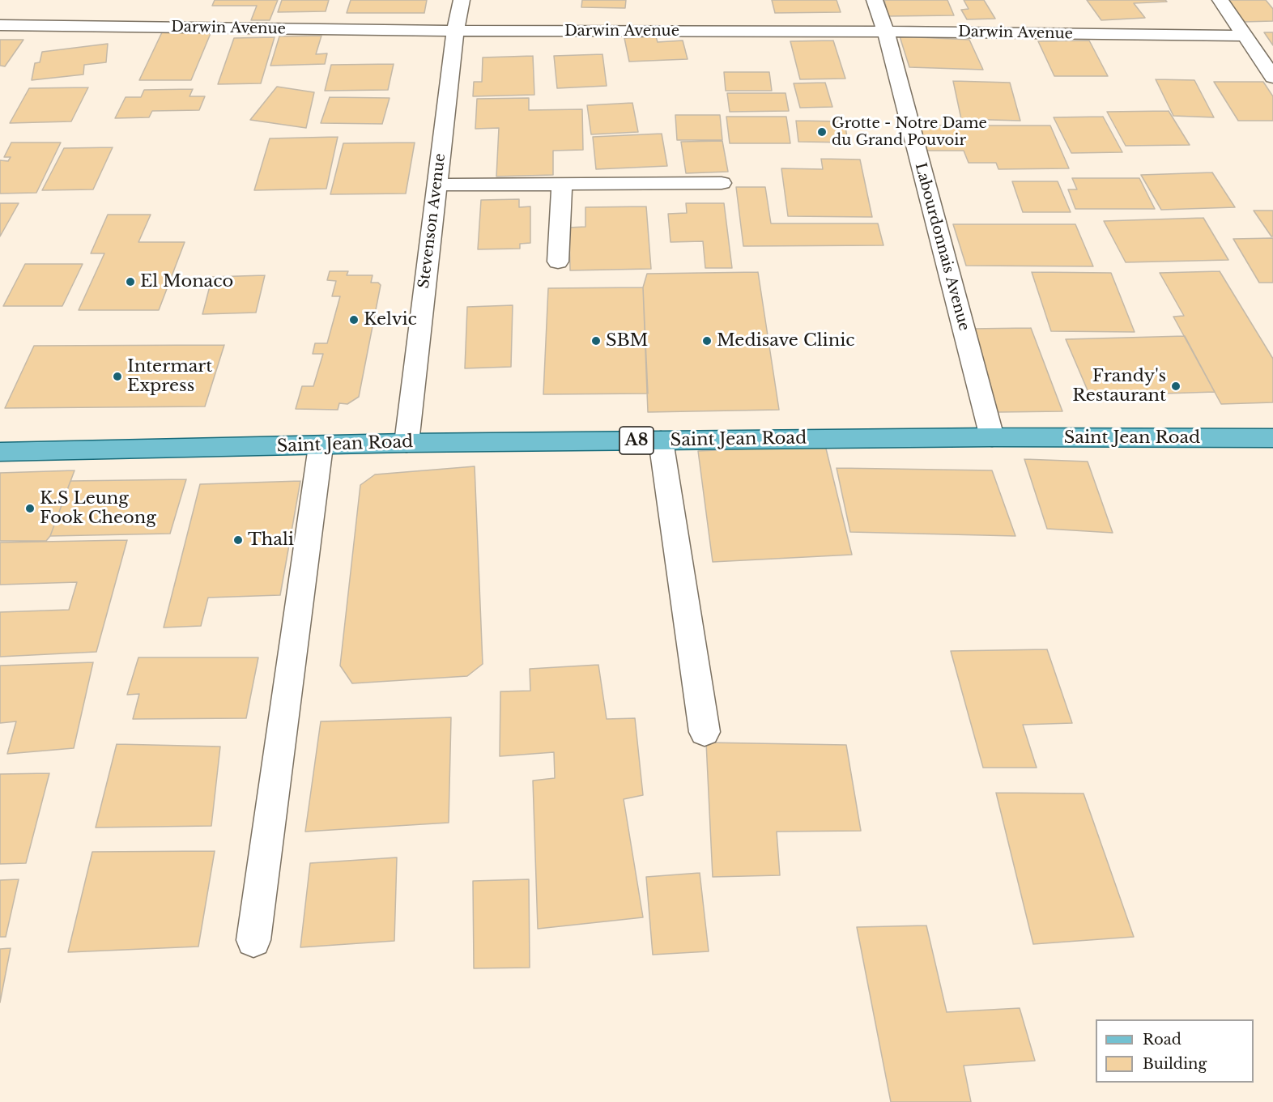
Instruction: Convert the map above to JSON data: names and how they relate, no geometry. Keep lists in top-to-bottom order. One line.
{"streets":{"main road":["Saint Jean Road","A8"],"street":["Darwin Avenue","Stevenson Avenue","Labourdonnais Avenue"]},"crossings":[["Darwin Avenue","Stevenson Avenue"],["Darwin Avenue","Labourdonnais Avenue"],["Stevenson Avenue","Saint Jean Road"],["Labourdonnais Avenue","Saint Jean Road"]],"places":["Grotte - Notre Dame du Grand Pouvoir","El Monaco","Kelvic","SBM","Medisave Clinic","Intermart Express","Frandy's Restaurant","K.S Leung Fook Cheong","Thali"],"legend":["Road","Building"]}
